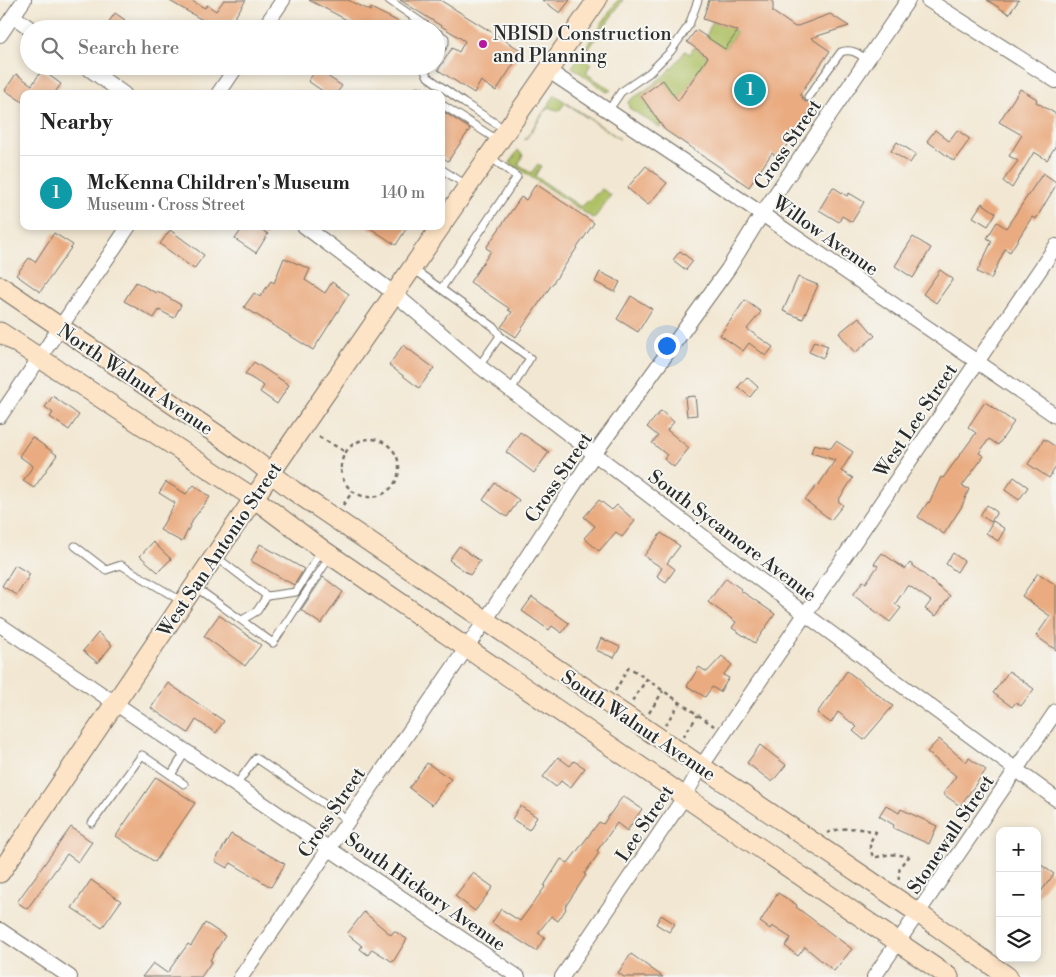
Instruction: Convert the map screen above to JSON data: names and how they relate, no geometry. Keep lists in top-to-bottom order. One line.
{"streets":{"main road":["North Walnut Avenue","West San Antonio Street","South Walnut Avenue"],"street":["Cross Street","Willow Avenue","West Lee Street","South Sycamore Avenue","Lee Street","Stonewall Street","South Hickory Avenue"]},"crossings":[["Cross Street","Willow Avenue"],["Cross Street","South Sycamore Avenue"],["Cross Street","South Walnut Avenue"],["Cross Street","South Hickory Avenue"],["Willow Avenue","West Lee Street"],["Willow Avenue","West San Antonio Street"],["North Walnut Avenue","West San Antonio Street"],["North Walnut Avenue","South Walnut Avenue"],["West Lee Street","South Sycamore Avenue"],["West Lee Street","Lee Street"],["South Sycamore Avenue","West San Antonio Street"],["South Sycamore Avenue","Lee Street"],["South Sycamore Avenue","Stonewall Street"],["West San Antonio Street","South Walnut Avenue"],["West San Antonio Street","South Hickory Avenue"],["South Walnut Avenue","Lee Street"],["South Walnut Avenue","Stonewall Street"]],"places":["NBISD Construction and Planning"],"page":{"search":"Search here","pins":"1","heading":"Nearby","list":[{"mark":"1","name":"McKenna Children's Museum","note":"Museum · Cross Street","value":"140 m"}],"map_buttons":["+","−"]}}
